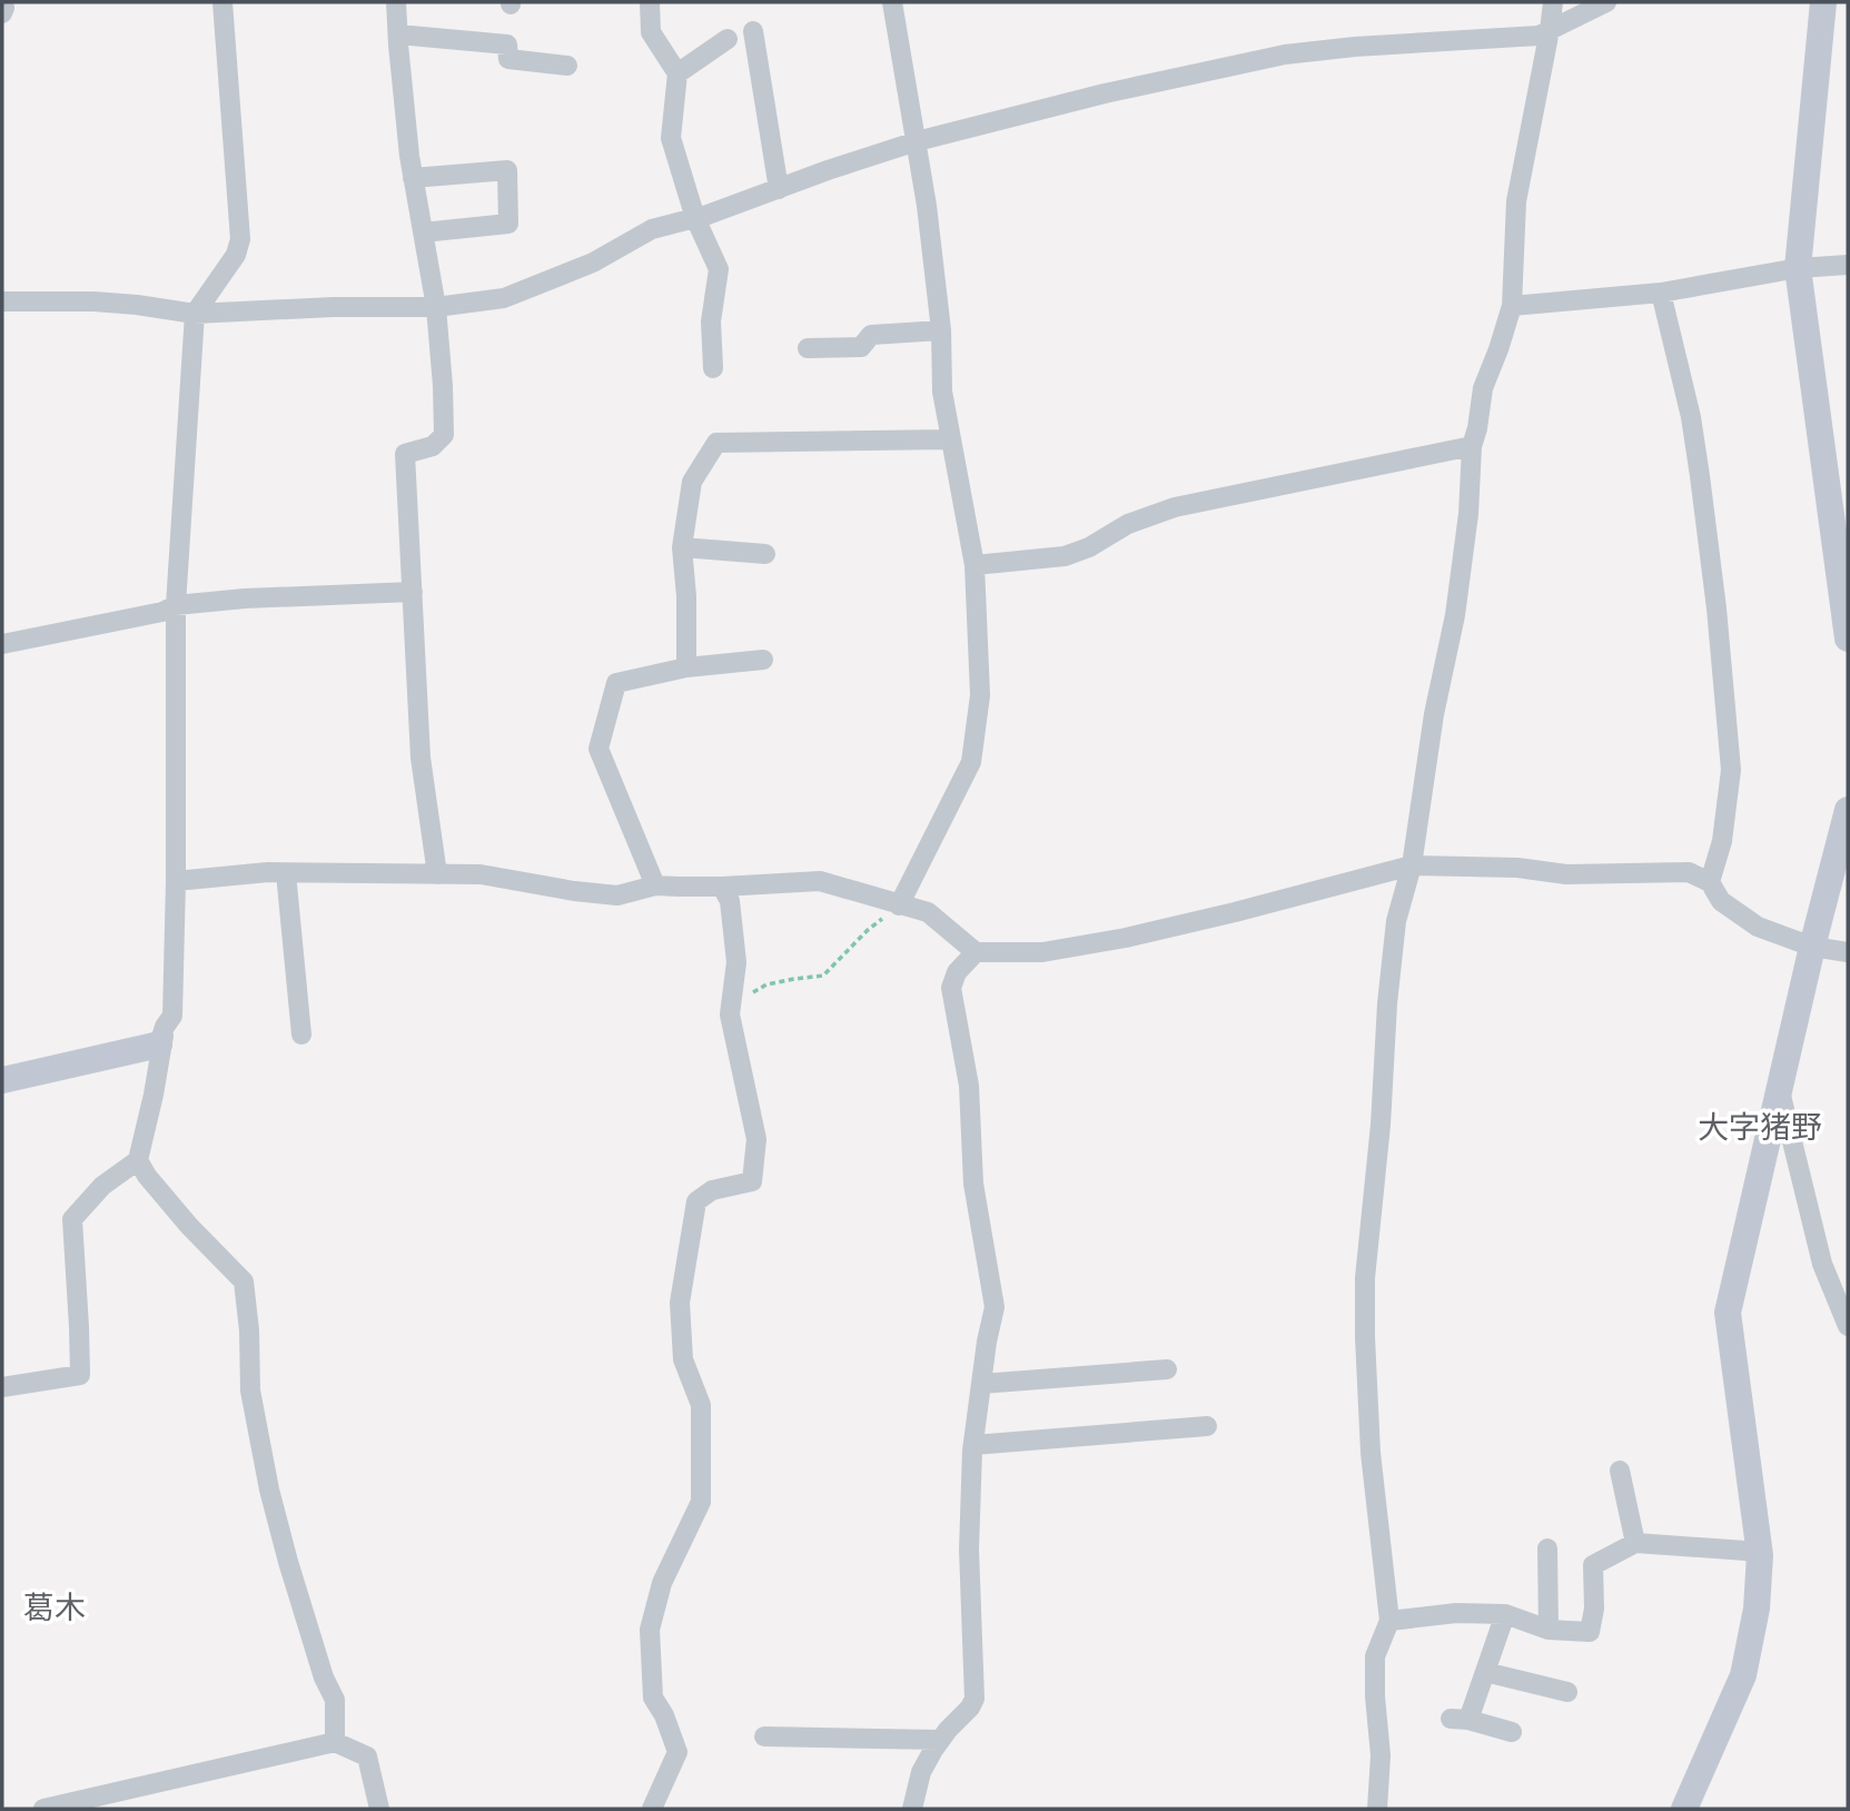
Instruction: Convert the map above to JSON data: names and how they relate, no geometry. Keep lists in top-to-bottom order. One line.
{"districts":["大字猪野","葛木"]}
